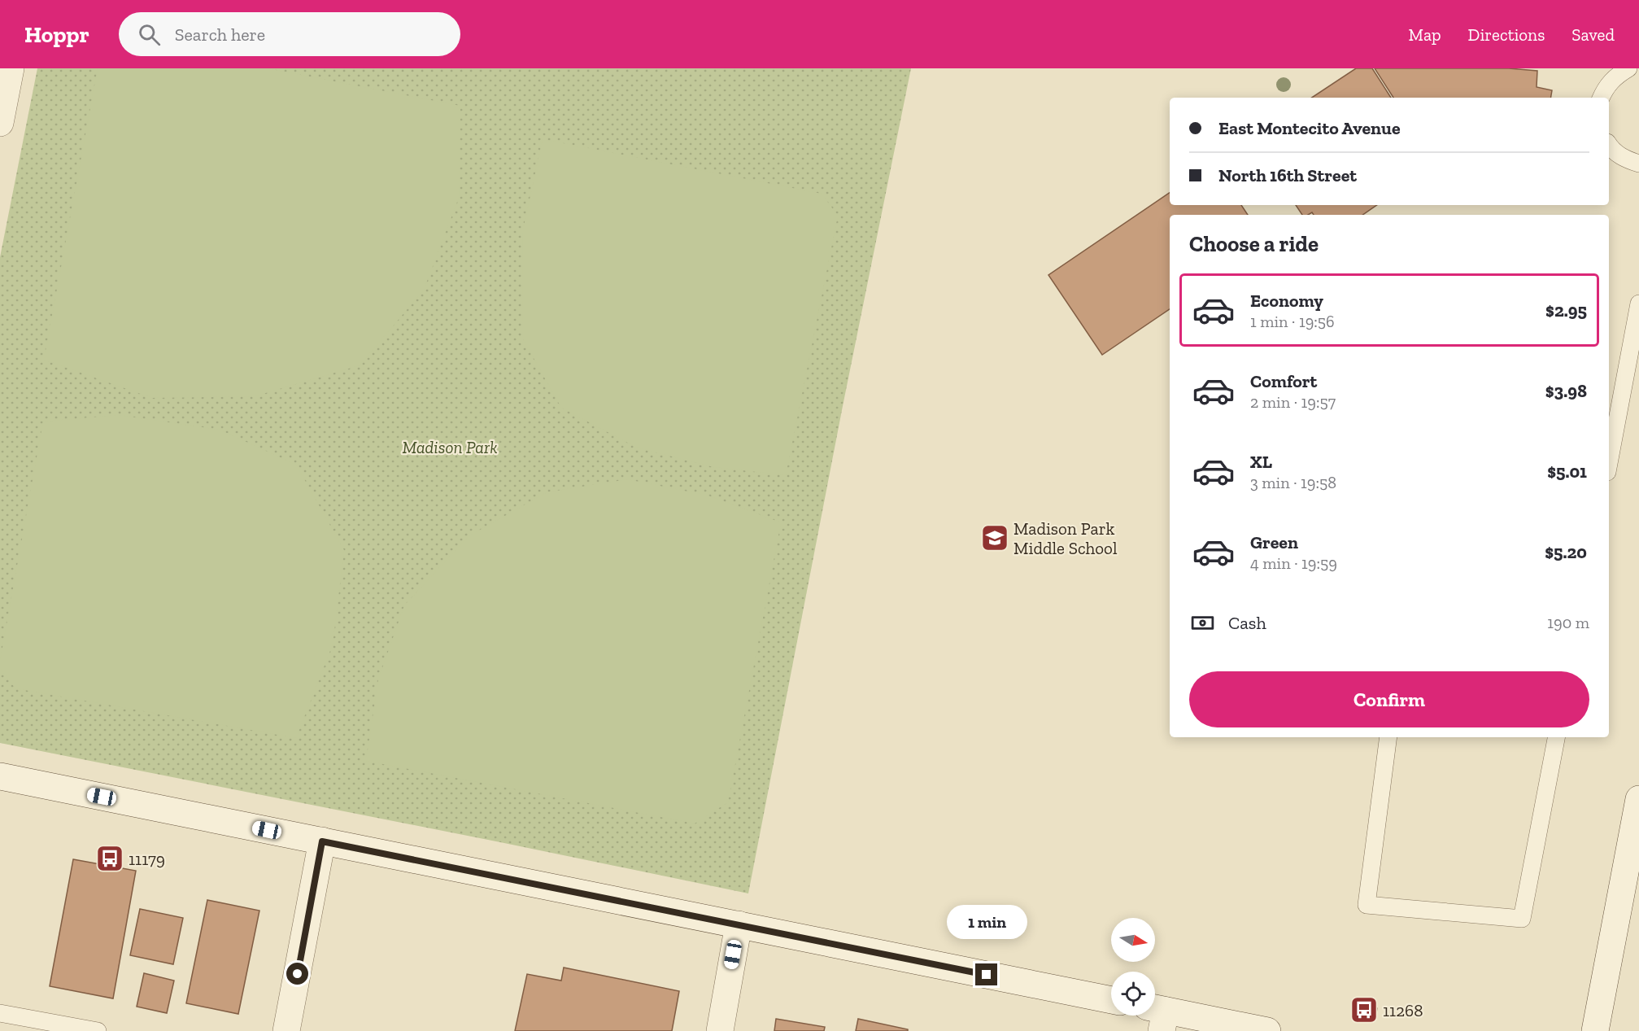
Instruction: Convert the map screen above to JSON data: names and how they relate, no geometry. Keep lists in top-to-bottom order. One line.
{"parks":["Madison Park"],"places":{"school or university":["Madison Park Middle School"],"bus stop":["11179","11268"]},"north":"right","page":{"header":"Hoppr","search":"Search here","nav":["Map","Directions","Saved"],"banner":["East Montecito Avenue","North 16th Street"],"heading":"Choose a ride","list":[{"name":"Economy","note":"1 min · 19:56","value":"$2.95"},{"name":"Comfort","note":"2 min · 19:57","value":"$3.98"},{"name":"XL","note":"3 min · 19:58","value":"$5.01"},{"name":"Green","note":"4 min · 19:59","value":"$5.20"}],"pay":["Cash","190 m"],"buttons":"Confirm","bubble":"1 min"}}
